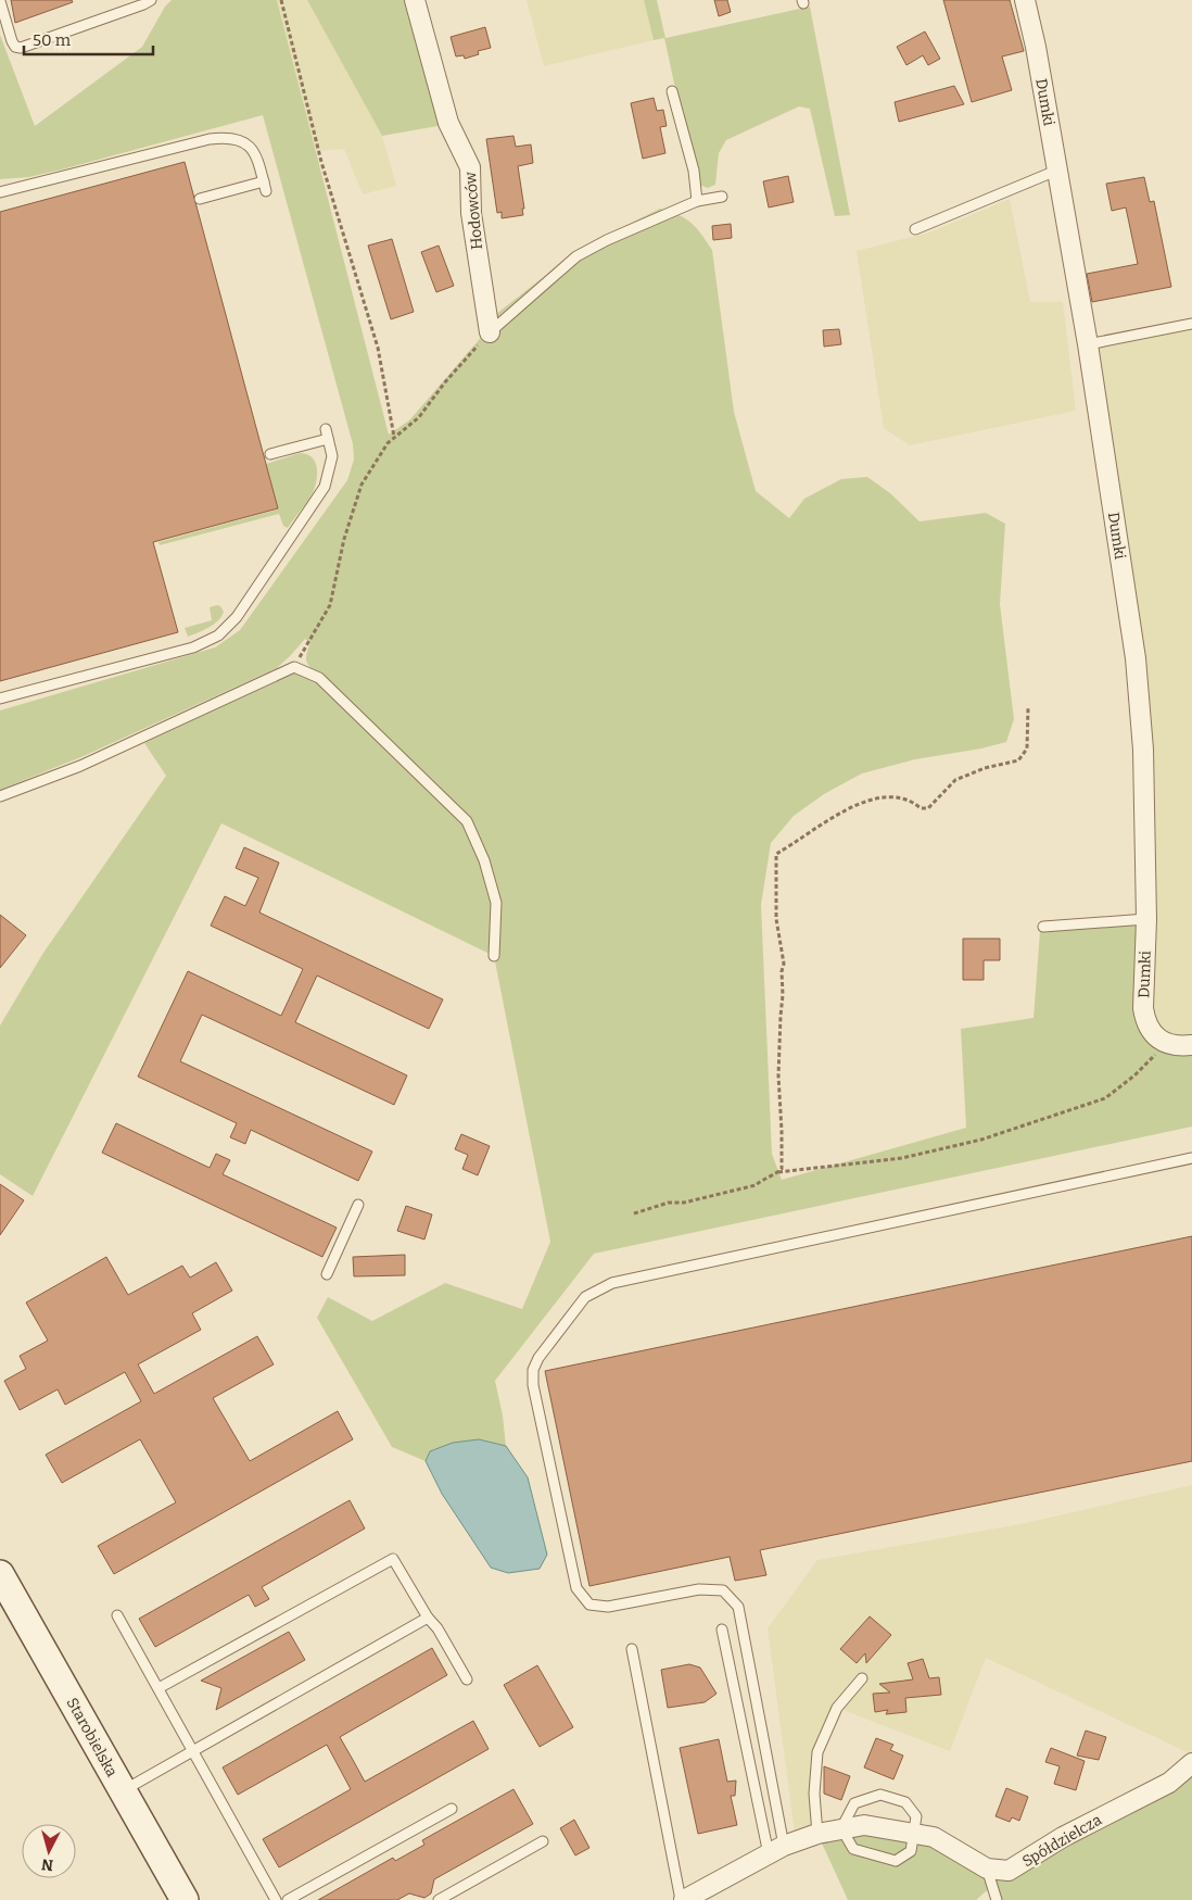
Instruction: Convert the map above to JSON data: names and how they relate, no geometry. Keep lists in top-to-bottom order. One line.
{"streets":{"street":["Dumki","Hodowców","Starobielska","Spółdzielcza"]},"scale_bar":"50 m","north":"bottom"}
